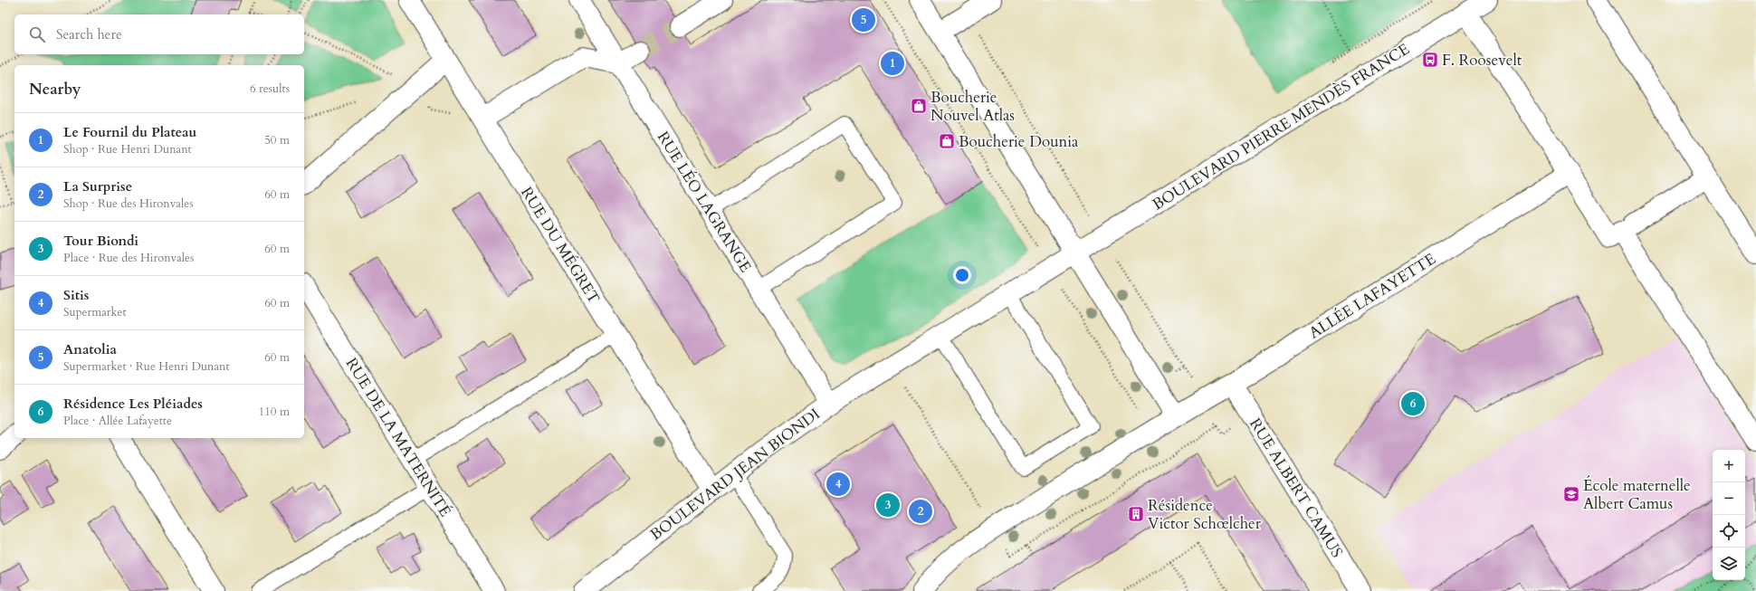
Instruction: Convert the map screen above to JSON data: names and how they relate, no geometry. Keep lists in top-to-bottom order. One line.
{"streets":{"street":["BOULEVARD PIERRE MENDÈS FRANCE","RUE LÉO LAGRANGE","RUE DU MÉGRET","ALLÉE LAFAYETTE","RUE DE LA MATERNITÉ","BOULEVARD JEAN BIONDI","RUE ALBERT CAMUS"]},"crossings":[["BOULEVARD PIERRE MENDÈS FRANCE","BOULEVARD JEAN BIONDI"],["RUE LÉO LAGRANGE","BOULEVARD JEAN BIONDI"],["RUE DU MÉGRET","BOULEVARD JEAN BIONDI"],["ALLÉE LAFAYETTE","RUE ALBERT CAMUS"]],"places":{"bus stop":["F. Roosevelt"],"shop":["Boucherie Nouvel Atlas","Boucherie Dounia"],"school or university":["École maternelle Albert Camus"],"building":["Résidence Victor Schœlcher"]},"page":{"pins":["5","1","6","4","3","2"],"search":"Search here","heading":["Nearby","6 results"],"list":[{"mark":"1","name":"Le Fournil du Plateau","note":"Shop · Rue Henri Dunant","value":"50 m"},{"mark":"2","name":"La Surprise","note":"Shop · Rue des Hironvales","value":"60 m"},{"mark":"3","name":"Tour Biondi","note":"Place · Rue des Hironvales","value":"60 m"},{"mark":"4","name":"Sitis","note":"Supermarket","value":"60 m"},{"mark":"5","name":"Anatolia","note":"Supermarket · Rue Henri Dunant","value":"60 m"},{"mark":"6","name":"Résidence Les Pléiades","note":"Place · Allée Lafayette","value":"110 m"}],"map_buttons":["+","−"]}}
